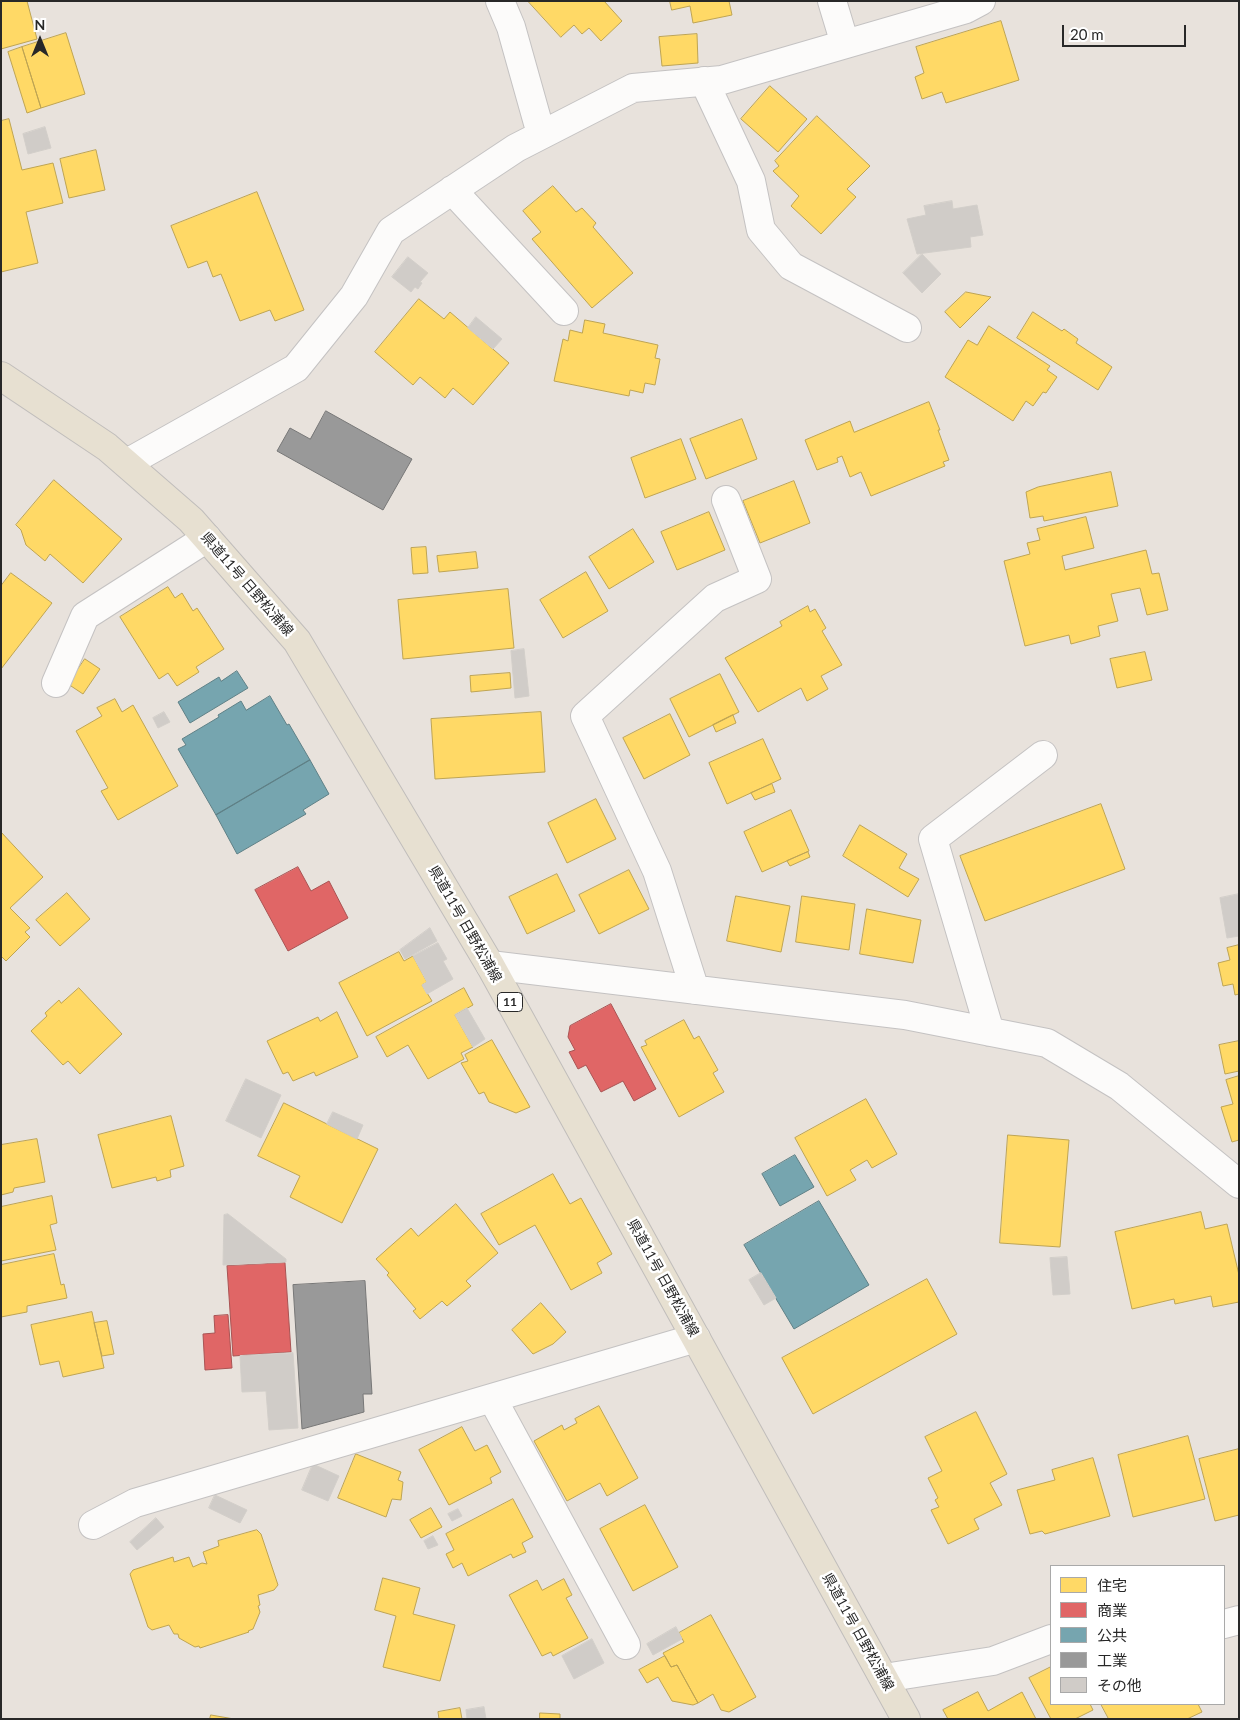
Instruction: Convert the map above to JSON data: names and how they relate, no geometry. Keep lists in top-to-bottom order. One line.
{"streets":{"main road":["県道11号 日野松浦線","11"]},"legend":["住宅","商業","公共","工業","その他"],"scale_bar":"20 m","north":"top"}
